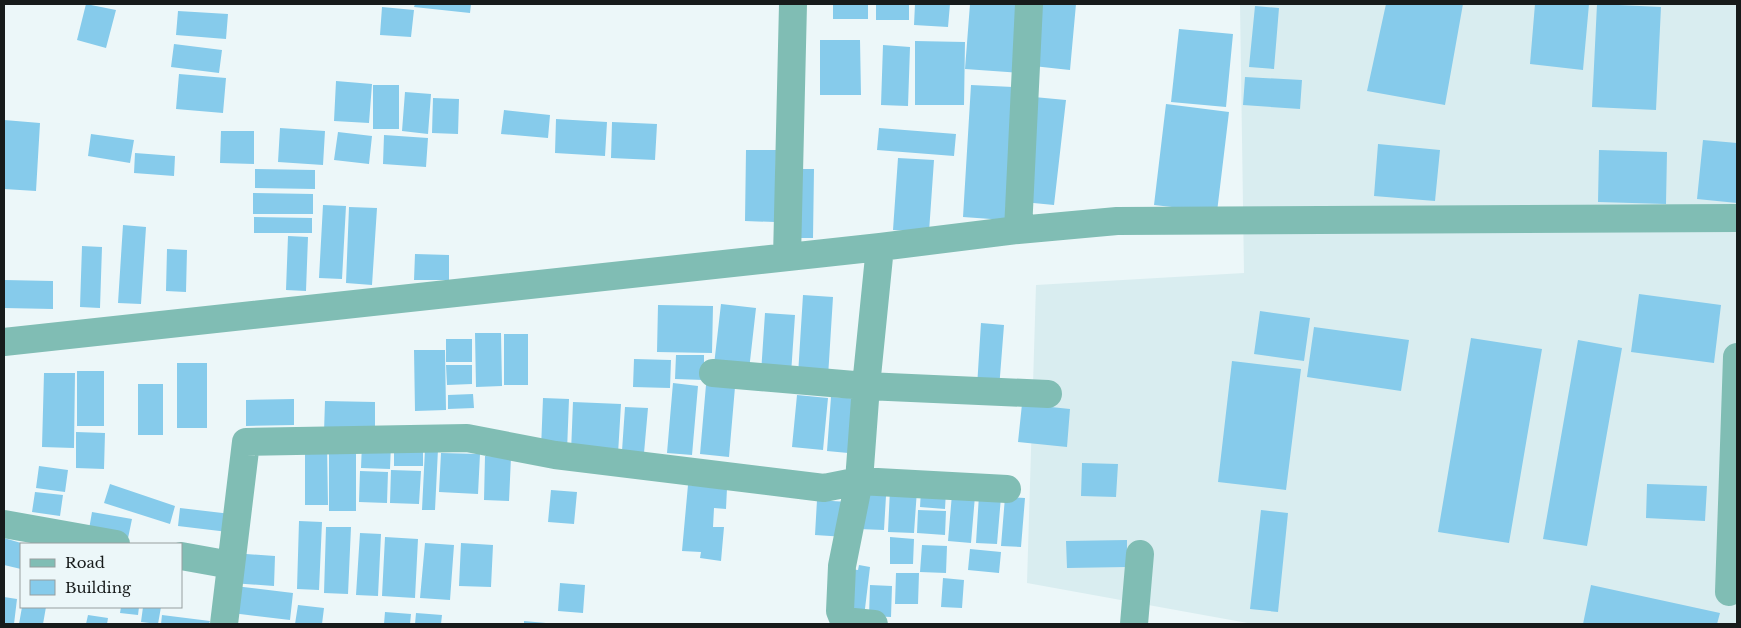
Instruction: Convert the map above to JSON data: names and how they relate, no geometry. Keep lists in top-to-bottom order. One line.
{"legend":["Road","Building"]}
